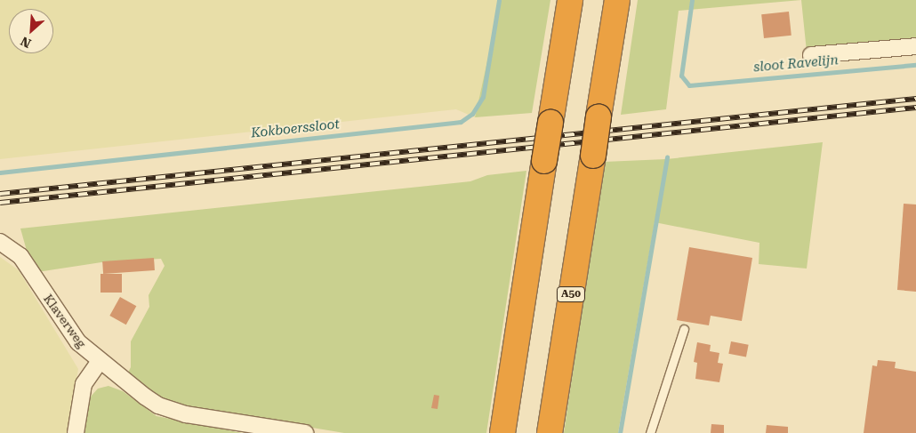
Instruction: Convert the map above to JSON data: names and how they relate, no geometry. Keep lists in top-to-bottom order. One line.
{"streets":{"highway":["A50"],"street":["Klaverweg"]},"water":["sloot Ravelijn","Kokboerssloot"],"north":"bottom left"}
